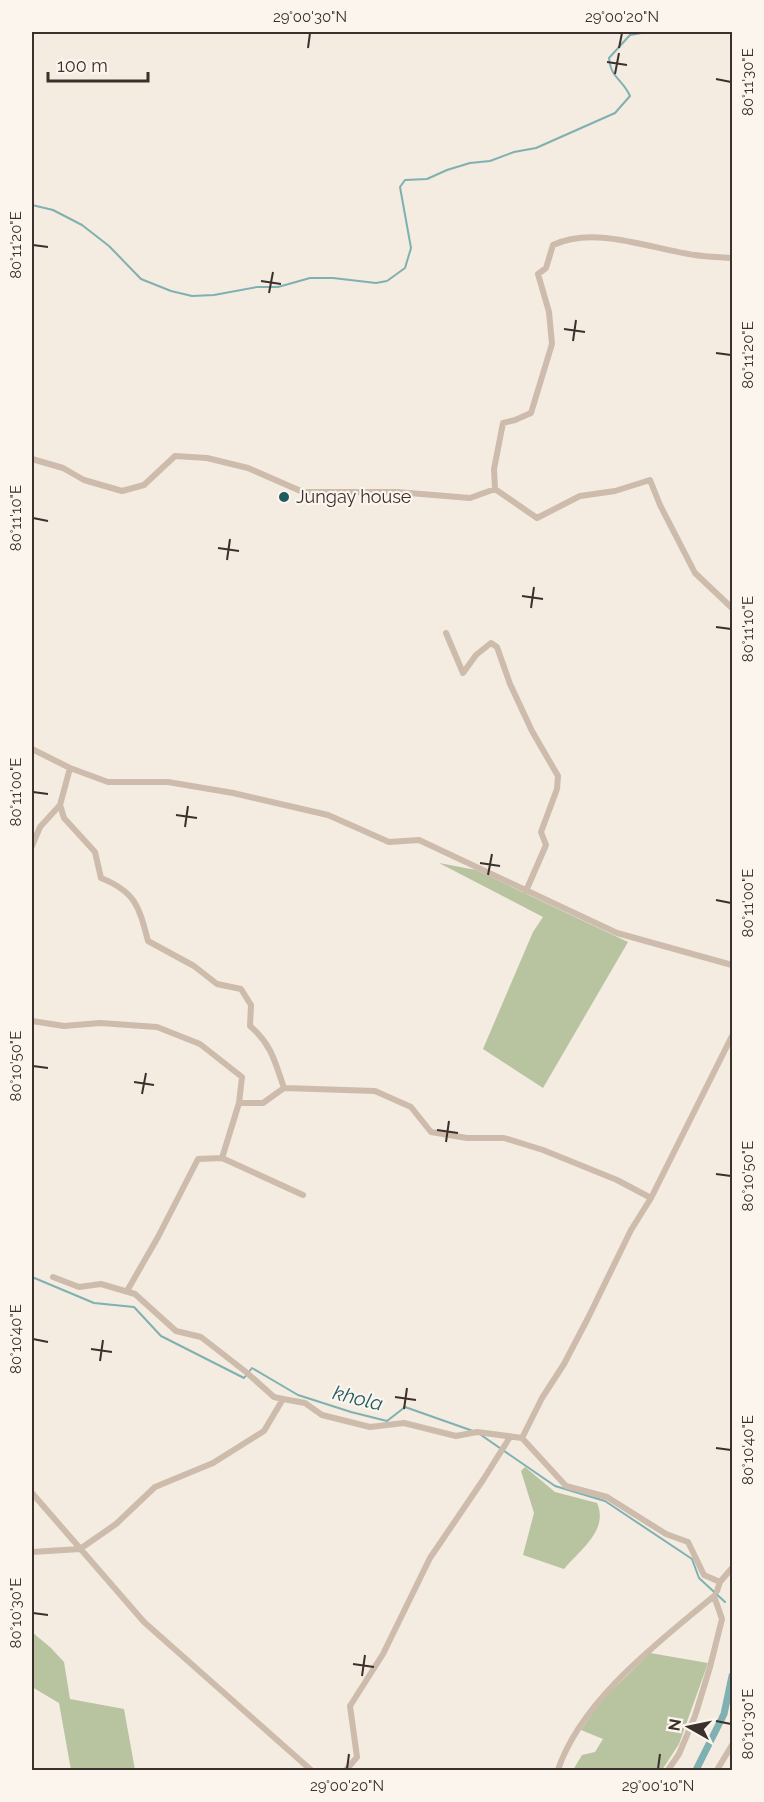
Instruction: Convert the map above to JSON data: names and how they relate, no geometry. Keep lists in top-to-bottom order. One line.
{"water":["khola"],"places":["Jungay house"],"scale_bar":"100 m","north":"left","coordinates":["29°00'30\"N","29°00'20\"N","80°11'30\"E","80°11'20\"E","80°11'10\"E","80°11'00\"E","80°10'50\"E","80°10'40\"E","80°10'30\"E","29°00'10\"N"]}
